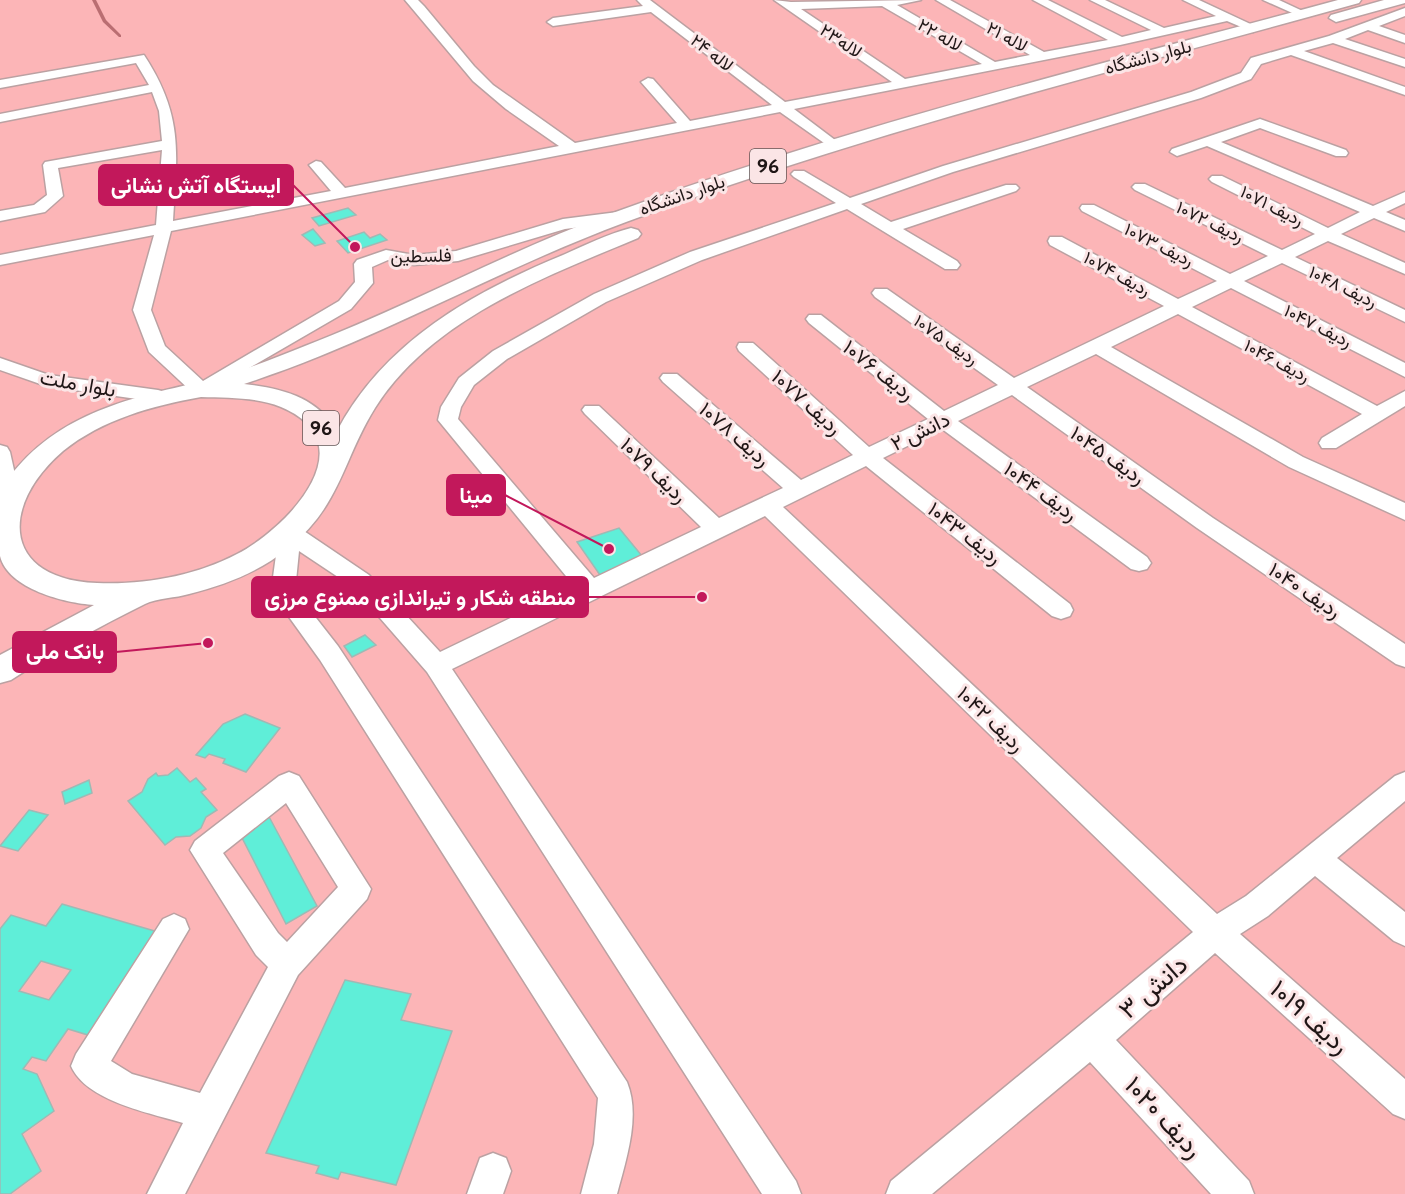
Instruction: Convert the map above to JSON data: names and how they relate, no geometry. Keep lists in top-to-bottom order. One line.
{"streets":{"main road":["بلوار دانشگاه","96"],"street":["لاله ۲۲","لاله ۲۱","لاله۲۳","لاله ۲۴","ردیف ۱۰۷۱","ردیف ۱۰۷۲","ردیف ۱۰۷۳","فلسطین","ردیف ۱۰۷۴","ردیف ۱۰۴۸","ردیف ۱۰۴۷","ردیف ۱۰۷۵","ردیف ۱۰۴۶","ردیف ۱۰۷۶","بلوار ملت","ردیف ۱۰۷۷","دانش ۲","ردیف ۱۰۷۸","ردیف ۱۰۴۵","ردیف ۱۰۷۹","ردیف ۱۰۴۴","ردیف ۱۰۴۳","ردیف ۱۰۴۰","ردیف ۱۰۴۲","دانش ۳","ردیف ۱۰۱۹","ردیف ۱۰۲۰"]},"crossings":[["لاله ۲۴","بلوار دانشگاه"],["بلوار دانشگاه","96"],["بلوار دانشگاه","فلسطین"],["96","فلسطین"],["96","بلوار ملت"],["ردیف ۱۰۷۱","دانش ۲"],["ردیف ۱۰۷۲","ردیف ۱۰۴۸"],["ردیف ۱۰۷۲","دانش ۲"],["ردیف ۱۰۷۳","ردیف ۱۰۴۷"],["ردیف ۱۰۷۳","دانش ۲"],["ردیف ۱۰۷۴","ردیف ۱۰۴۶"],["ردیف ۱۰۷۴","دانش ۲"],["ردیف ۱۰۴۸","دانش ۲"],["ردیف ۱۰۴۷","دانش ۲"],["ردیف ۱۰۷۵","دانش ۲"],["ردیف ۱۰۷۵","ردیف ۱۰۴۵"],["ردیف ۱۰۴۶","دانش ۲"],["ردیف ۱۰۷۶","دانش ۲"],["ردیف ۱۰۷۶","ردیف ۱۰۴۴"],["ردیف ۱۰۷۷","دانش ۲"],["ردیف ۱۰۷۷","ردیف ۱۰۴۳"],["دانش ۲","ردیف ۱۰۷۸"],["دانش ۲","ردیف ۱۰۴۵"],["دانش ۲","ردیف ۱۰۷۹"],["دانش ۲","ردیف ۱۰۴۴"],["دانش ۲","ردیف ۱۰۴۳"],["دانش ۲","ردیف ۱۰۴۲"],["ردیف ۱۰۴۵","ردیف ۱۰۴۰"],["ردیف ۱۰۴۲","دانش ۳"],["ردیف ۱۰۴۲","ردیف ۱۰۱۹"],["دانش ۳","ردیف ۱۰۱۹"],["دانش ۳","ردیف ۱۰۲۰"]],"places":["ایستگاه آتش نشانی","مینا","منطقه شکار و تیراندازی ممنوع مرزی","بانک ملی"]}
